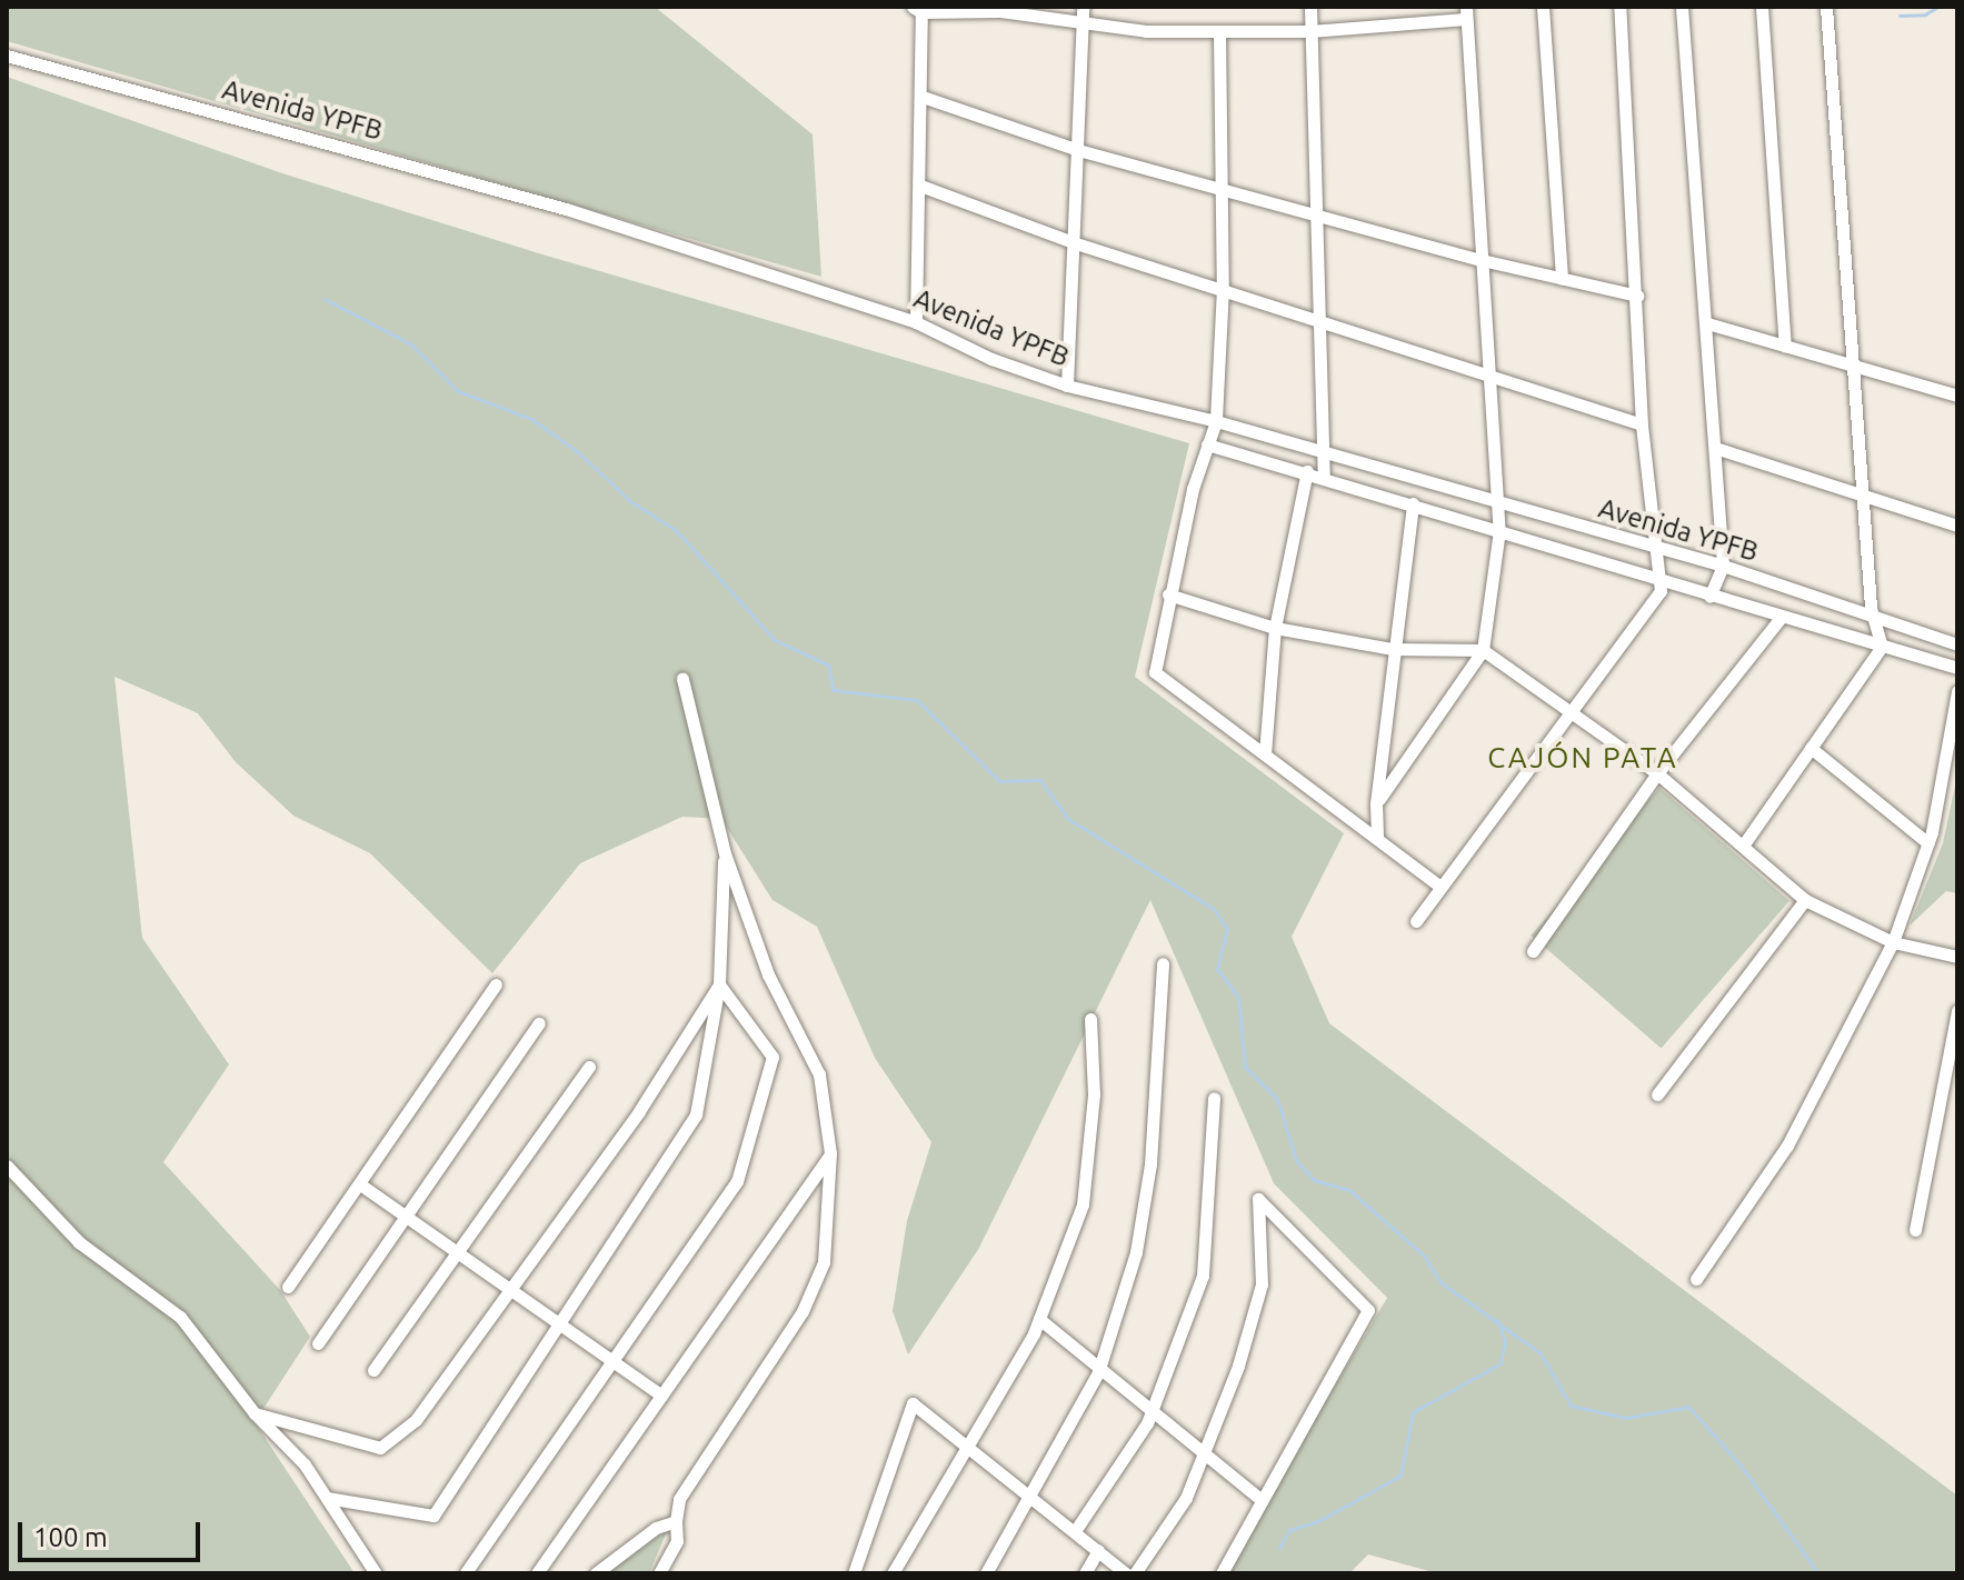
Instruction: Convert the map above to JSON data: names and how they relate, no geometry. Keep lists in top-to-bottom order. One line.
{"streets":{"street":["Avenida YPFB"]},"districts":["CAJÓN PATA"],"scale_bar":"100 m"}
